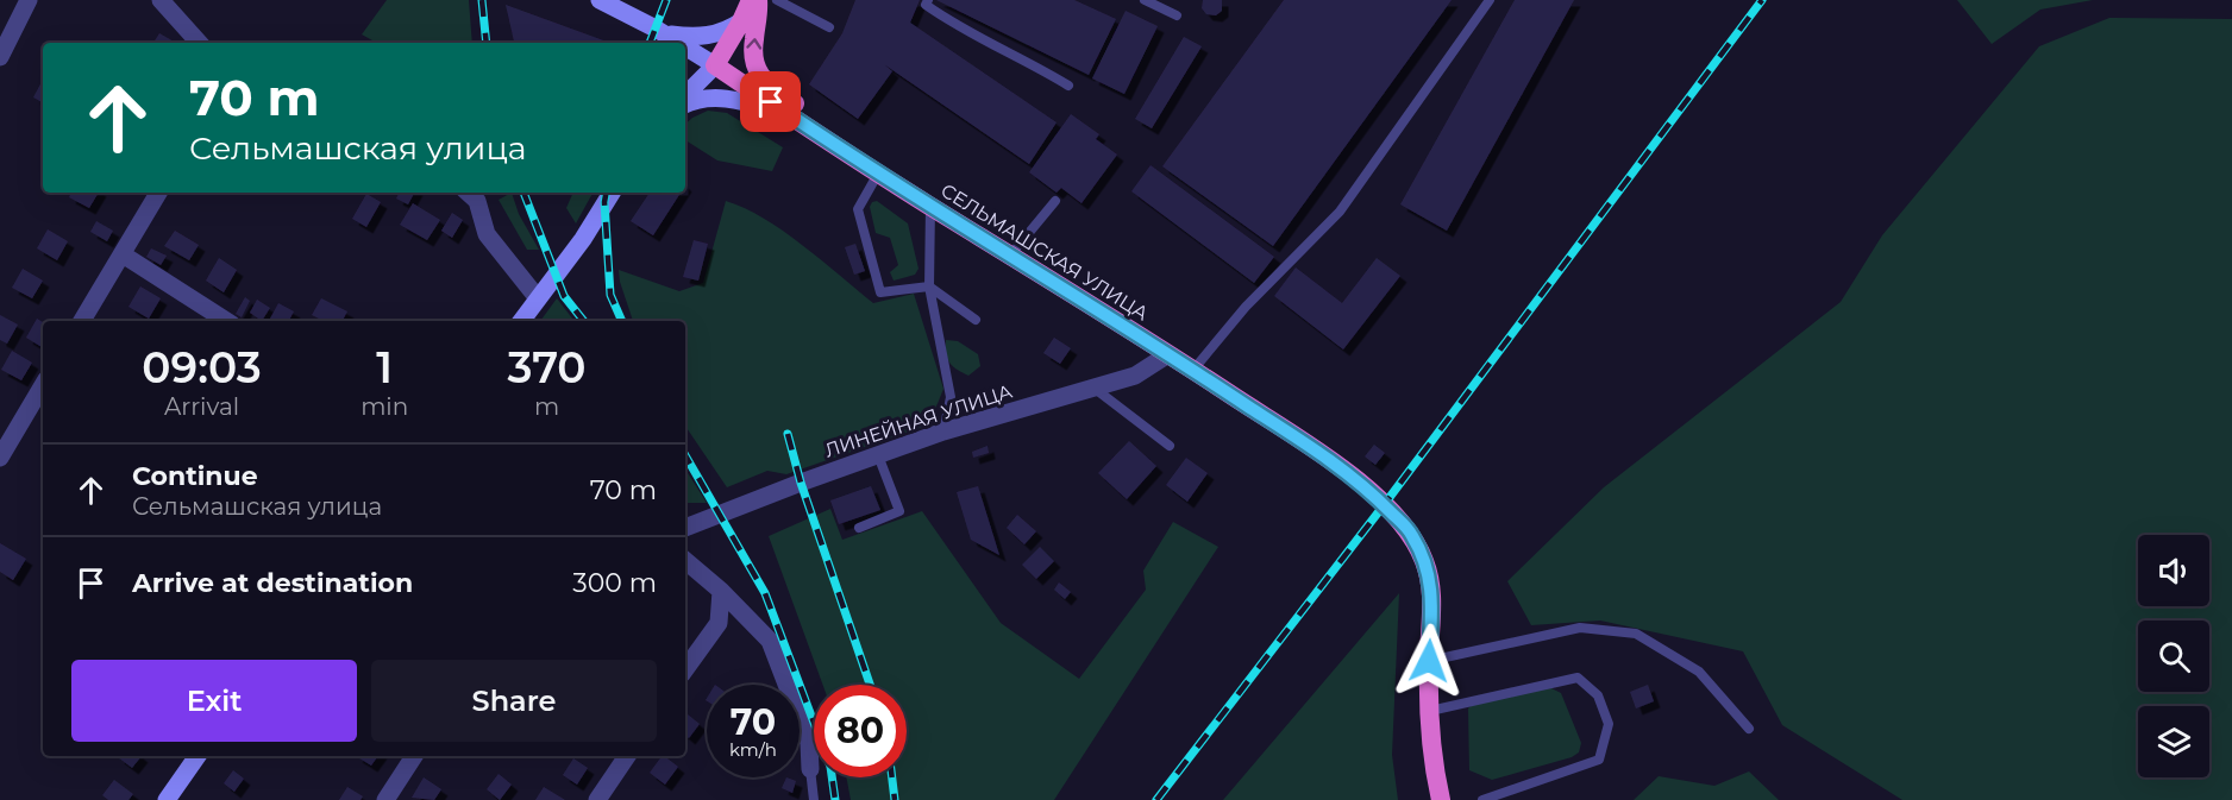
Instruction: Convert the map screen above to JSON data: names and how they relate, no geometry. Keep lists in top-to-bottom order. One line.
{"streets":{"highway":["СЕЛЬМАШСКАЯ УЛИЦА"],"street":["ЛИНЕЙНАЯ УЛИЦА"]},"crossings":[["СЕЛЬМАШСКАЯ УЛИЦА","ЛИНЕЙНАЯ УЛИЦА"]],"page":{"turn":["70 m","Сельмашская улица"],"eta":["09:03","Arrival","1","min","370","m"],"list":[{"name":"Continue","note":"Сельмашская улица","value":"70 m"},{"name":"Arrive at destination","value":"300 m"}],"buttons":["Exit","Share"],"speed":"70 km/h","limit":"80"}}
